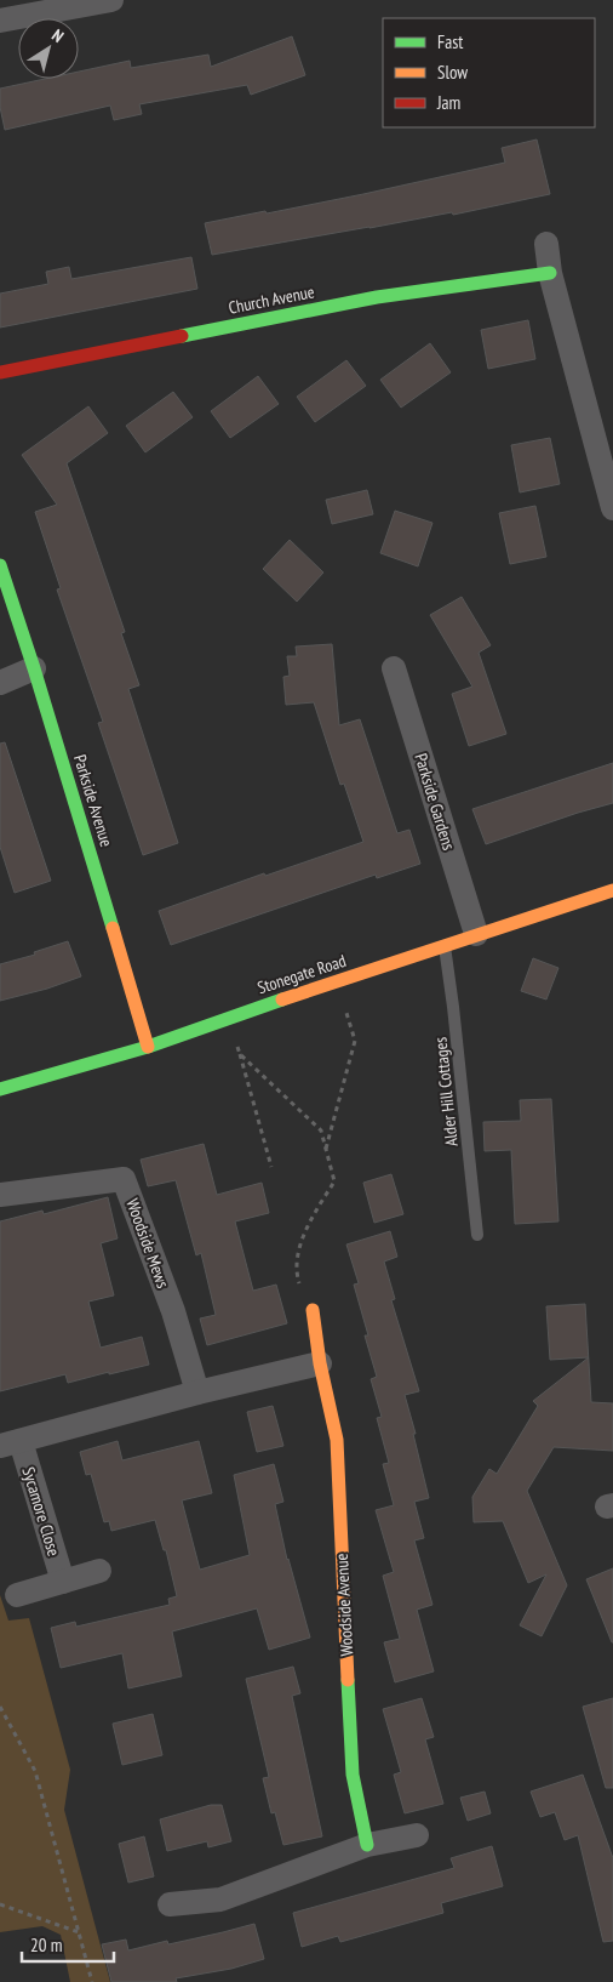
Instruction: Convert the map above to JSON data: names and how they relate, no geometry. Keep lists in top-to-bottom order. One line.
{"streets":{"street":["Church Avenue","Parkside Avenue","Parkside Gardens","Stonegate Road","Woodside Mews","Sycamore Close","Woodside Avenue"],"lane":["Alder Hill Cottages"]},"crossings":[["Parkside Avenue","Stonegate Road"],["Parkside Gardens","Stonegate Road"],["Stonegate Road","Alder Hill Cottages"]],"legend":["Fast","Slow","Jam"],"scale_bar":"20 m","north":"top right"}
